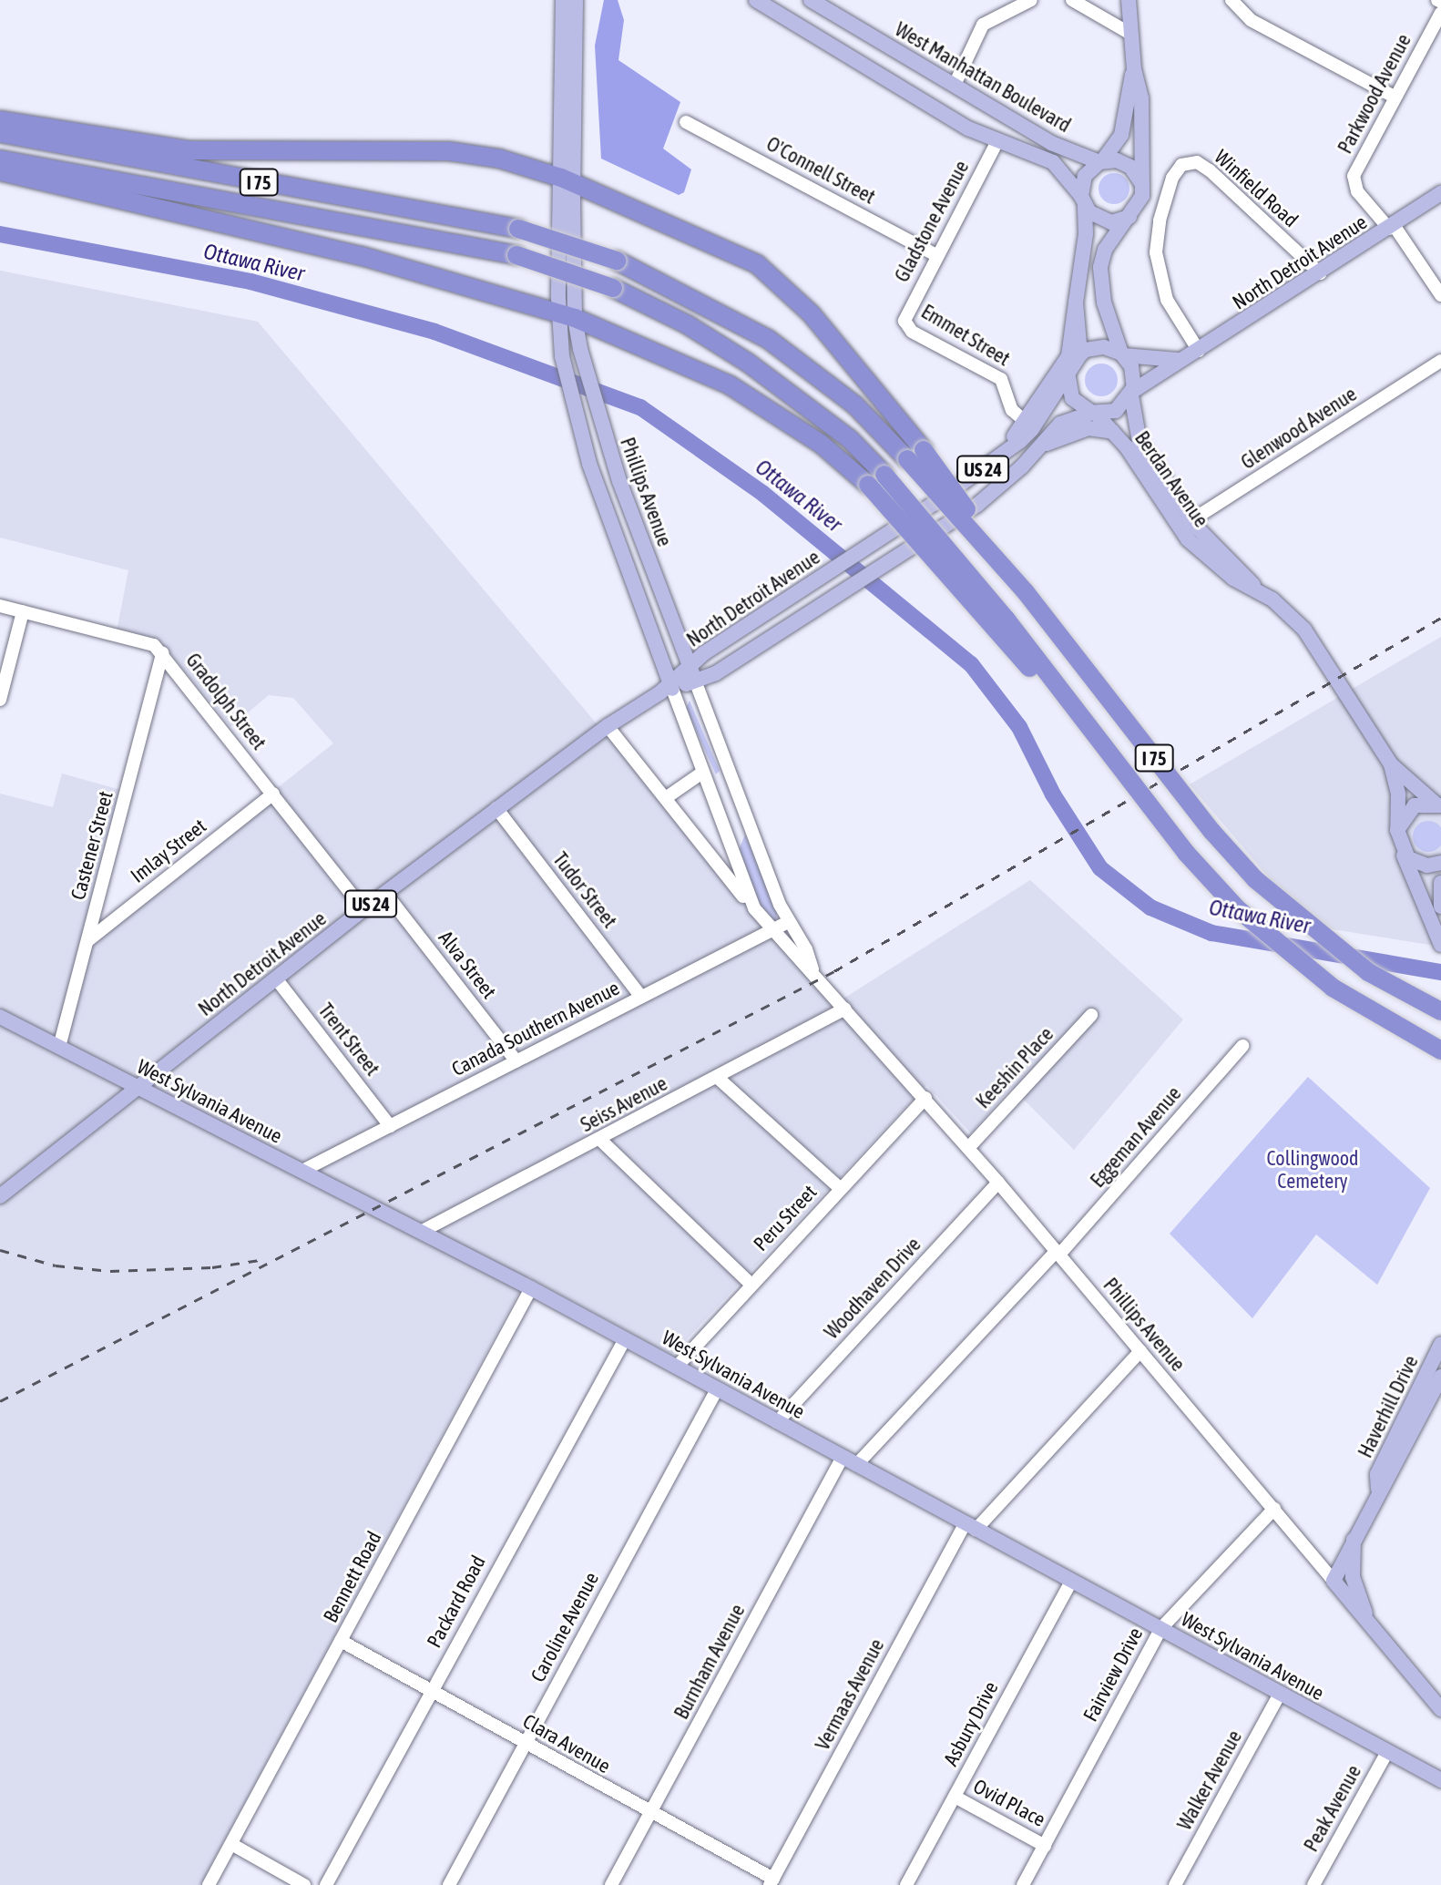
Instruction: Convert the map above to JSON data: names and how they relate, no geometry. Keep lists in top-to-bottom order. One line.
{"streets":{"highway":["I 75"],"main road":["West Manhattan Boulevard","North Detroit Avenue","US 24","Berdan Avenue","Phillips Avenue","West Sylvania Avenue","Haverhill Drive"],"street":["Parkwood Avenue","O'Connell Street","Winfield Road","Gladstone Avenue","Emmet Street","Glenwood Avenue","Gradolph Street","Castener Street","Imlay Street","Tudor Street","Alva Street","Canada Southern Avenue","Trent Street","Keeshin Place","Seiss Avenue","Eggeman Avenue","Peru Street","Woodhaven Drive","Bennett Road","Packard Road","Caroline Avenue","Burnham Avenue","Fairview Drive","Vermaas Avenue","Asbury Drive","Clara Avenue","Walker Avenue","Ovid Place","Peak Avenue"]},"crossings":[["West Manhattan Boulevard","Gladstone Avenue"],["Parkwood Avenue","North Detroit Avenue"],["O'Connell Street","Gladstone Avenue"],["Winfield Road","North Detroit Avenue"],["Gladstone Avenue","Emmet Street"],["North Detroit Avenue","US 24"],["North Detroit Avenue","Berdan Avenue"],["North Detroit Avenue","Phillips Avenue"],["North Detroit Avenue","Gradolph Street"],["North Detroit Avenue","Tudor Street"],["North Detroit Avenue","Alva Street"],["North Detroit Avenue","Trent Street"],["North Detroit Avenue","West Sylvania Avenue"],["Glenwood Avenue","Berdan Avenue"],["US 24","Berdan Avenue"],["Phillips Avenue","Canada Southern Avenue"],["Phillips Avenue","Keeshin Place"],["Phillips Avenue","Seiss Avenue"],["Phillips Avenue","Eggeman Avenue"],["Phillips Avenue","Peru Street"],["Phillips Avenue","Woodhaven Drive"],["Phillips Avenue","Haverhill Drive"],["Phillips Avenue","Fairview Drive"],["Phillips Avenue","Vermaas Avenue"],["Gradolph Street","Castener Street"],["Gradolph Street","Imlay Street"],["Castener Street","Imlay Street"],["Castener Street","West Sylvania Avenue"],["Tudor Street","Canada Southern Avenue"],["Alva Street","Canada Southern Avenue"],["Canada Southern Avenue","Trent Street"],["Canada Southern Avenue","West Sylvania Avenue"],["West Sylvania Avenue","Seiss Avenue"],["West Sylvania Avenue","Peru Street"],["West Sylvania Avenue","Woodhaven Drive"],["West Sylvania Avenue","Bennett Road"],["West Sylvania Avenue","Packard Road"],["West Sylvania Avenue","Caroline Avenue"],["West Sylvania Avenue","Burnham Avenue"],["West Sylvania Avenue","Fairview Drive"],["West Sylvania Avenue","Vermaas Avenue"],["West Sylvania Avenue","Asbury Drive"],["West Sylvania Avenue","Walker Avenue"],["West Sylvania Avenue","Peak Avenue"],["Bennett Road","Clara Avenue"],["Packard Road","Clara Avenue"],["Caroline Avenue","Clara Avenue"],["Burnham Avenue","Clara Avenue"],["Fairview Drive","Ovid Place"],["Vermaas Avenue","Clara Avenue"],["Asbury Drive","Ovid Place"]],"water":["Ottawa River"],"parks":["Collingwood Cemetery"]}
